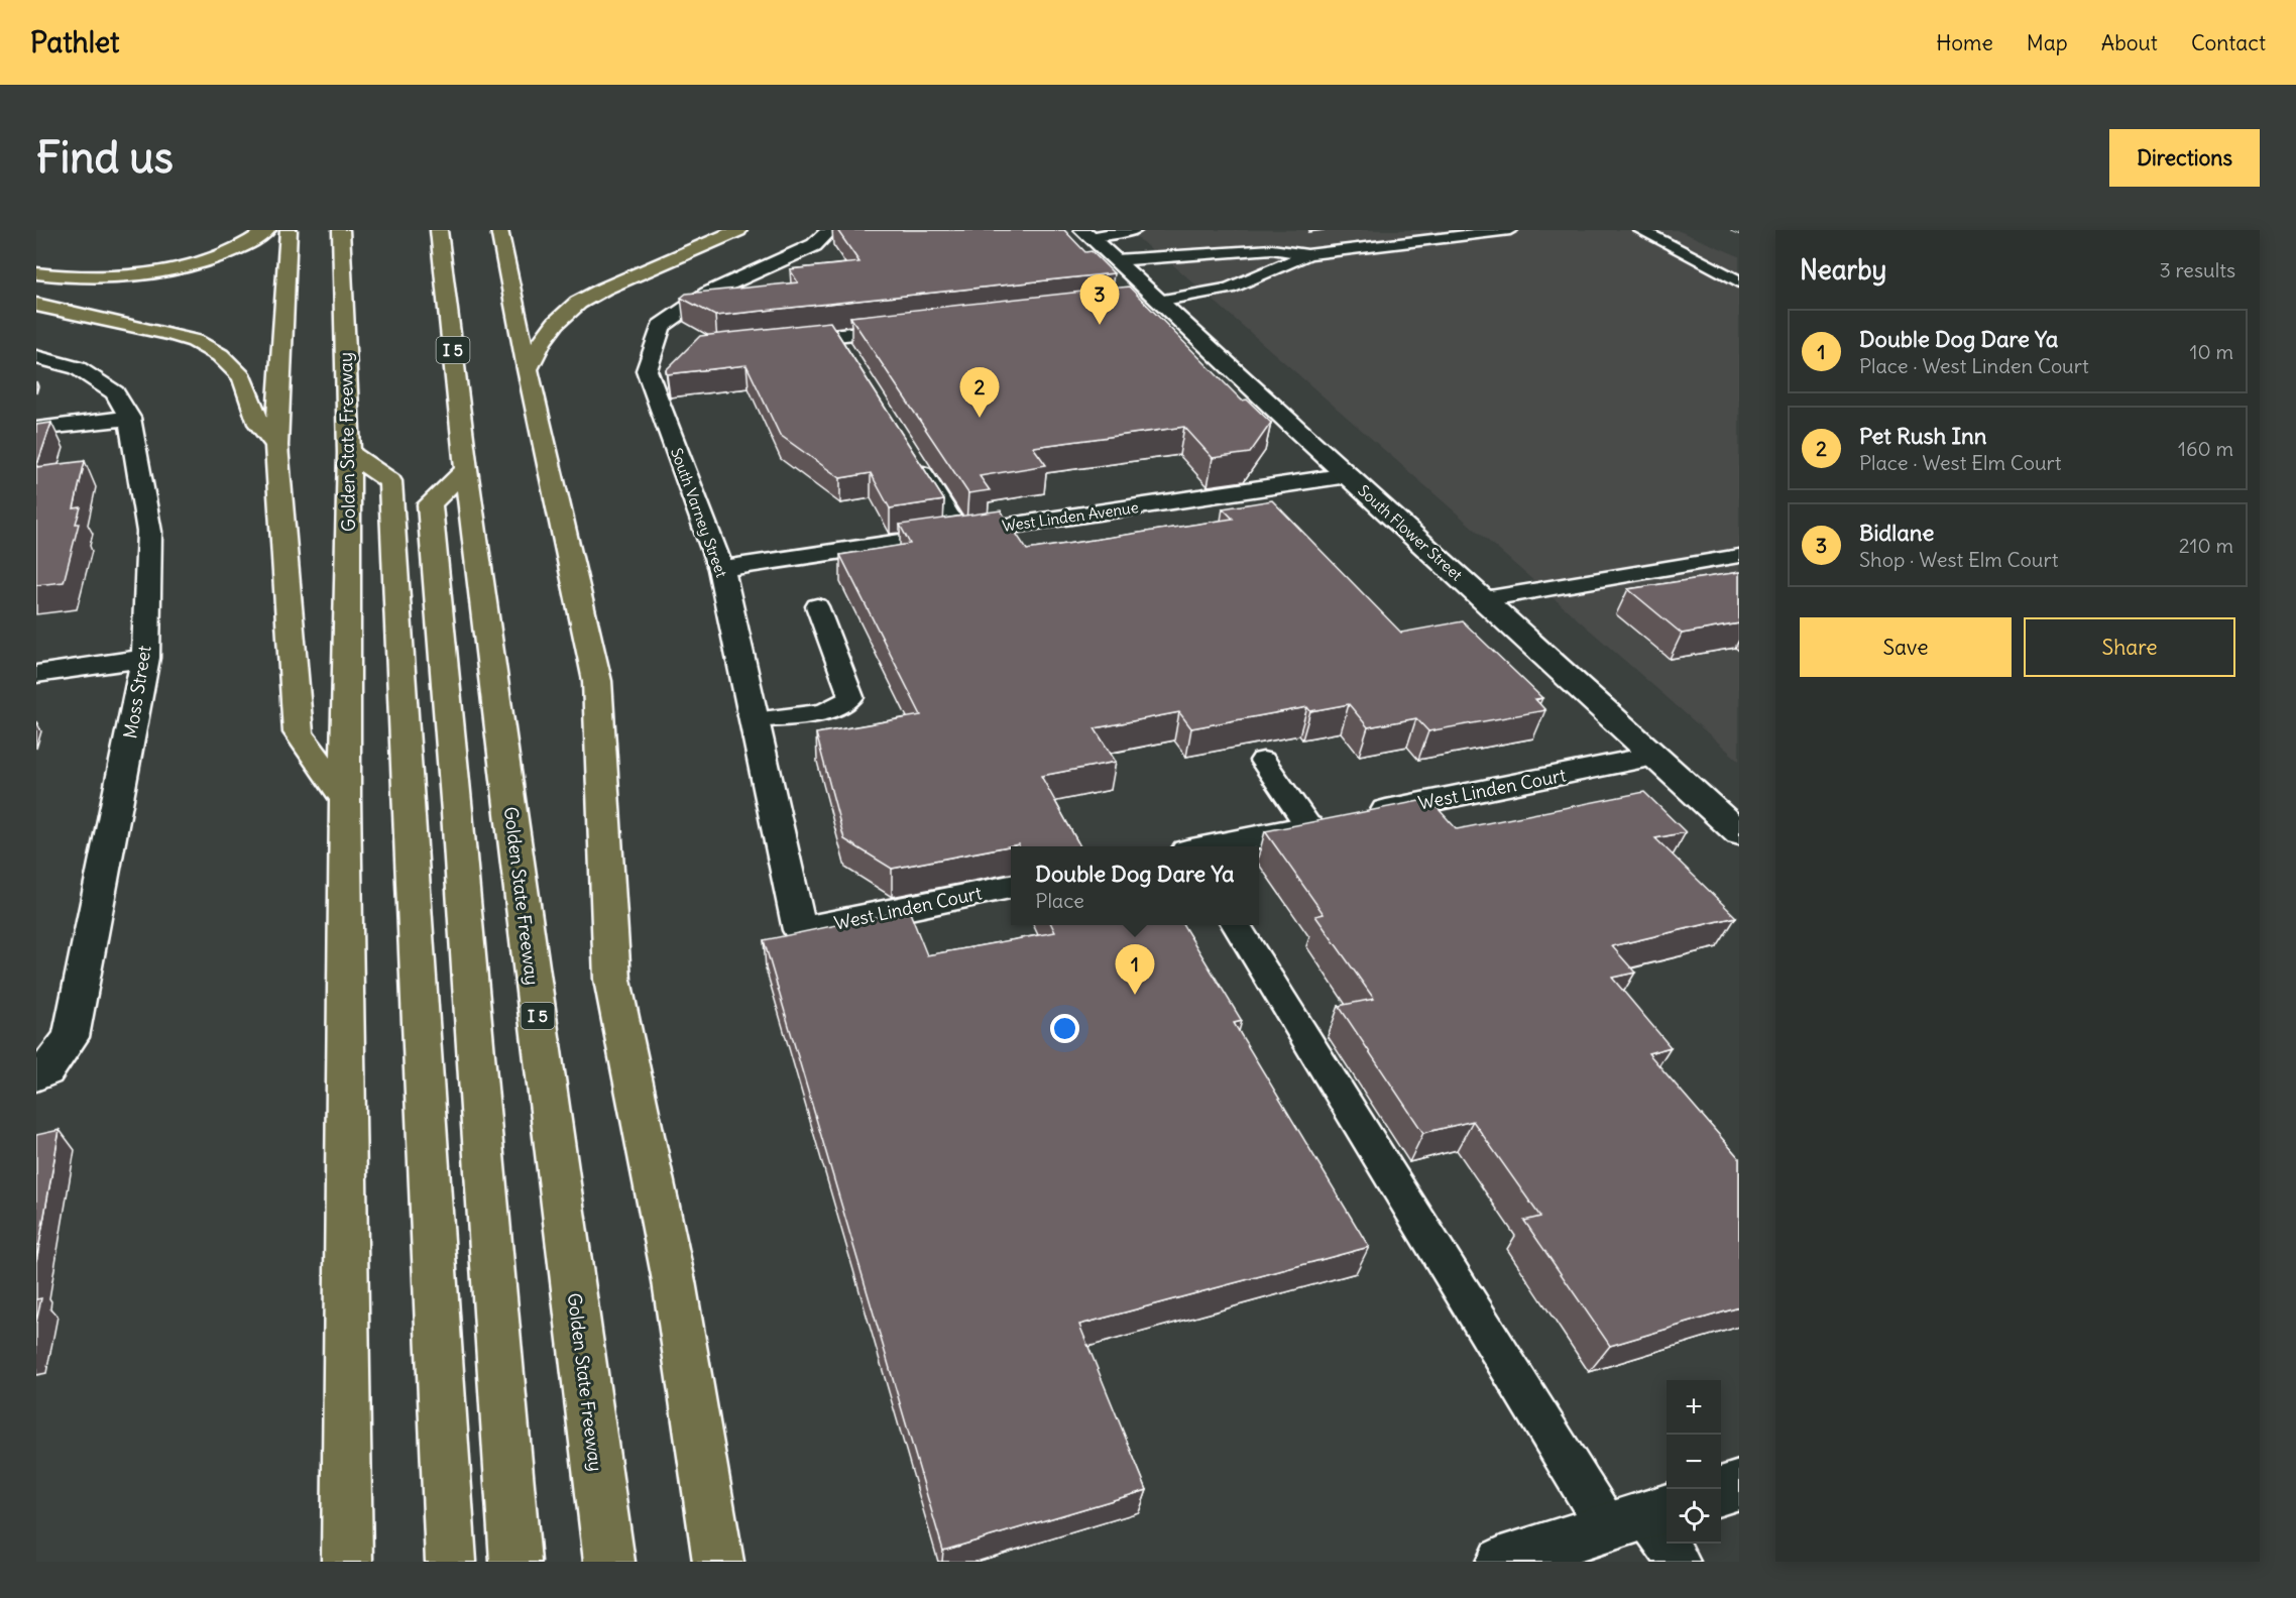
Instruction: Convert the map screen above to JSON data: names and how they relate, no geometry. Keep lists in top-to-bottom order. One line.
{"streets":{"highway":["I 5","Golden State Freeway"],"street":["South Varney Street","West Linden Avenue","South Flower Street","Moss Street","West Linden Court"]},"crossings":[["South Varney Street","West Linden Avenue"],["South Varney Street","West Linden Court"],["West Linden Avenue","South Flower Street"],["South Flower Street","West Linden Court"]],"page":{"header":"Pathlet","nav":["Home","Map","About","Contact"],"buttons":["Directions",["Save","Share"]],"title":"Find us","heading":["Nearby","3 results"],"pins":["3","2","1"],"list":[{"mark":"1","name":"Double Dog Dare Ya","note":"Place · West Linden Court","value":"10 m"},{"mark":"2","name":"Pet Rush Inn","note":"Place · West Elm Court","value":"160 m"},{"mark":"3","name":"Bidlane","note":"Shop · West Elm Court","value":"210 m"}],"popup":["Double Dog Dare Ya","Place"],"map_buttons":["+","−"]}}
